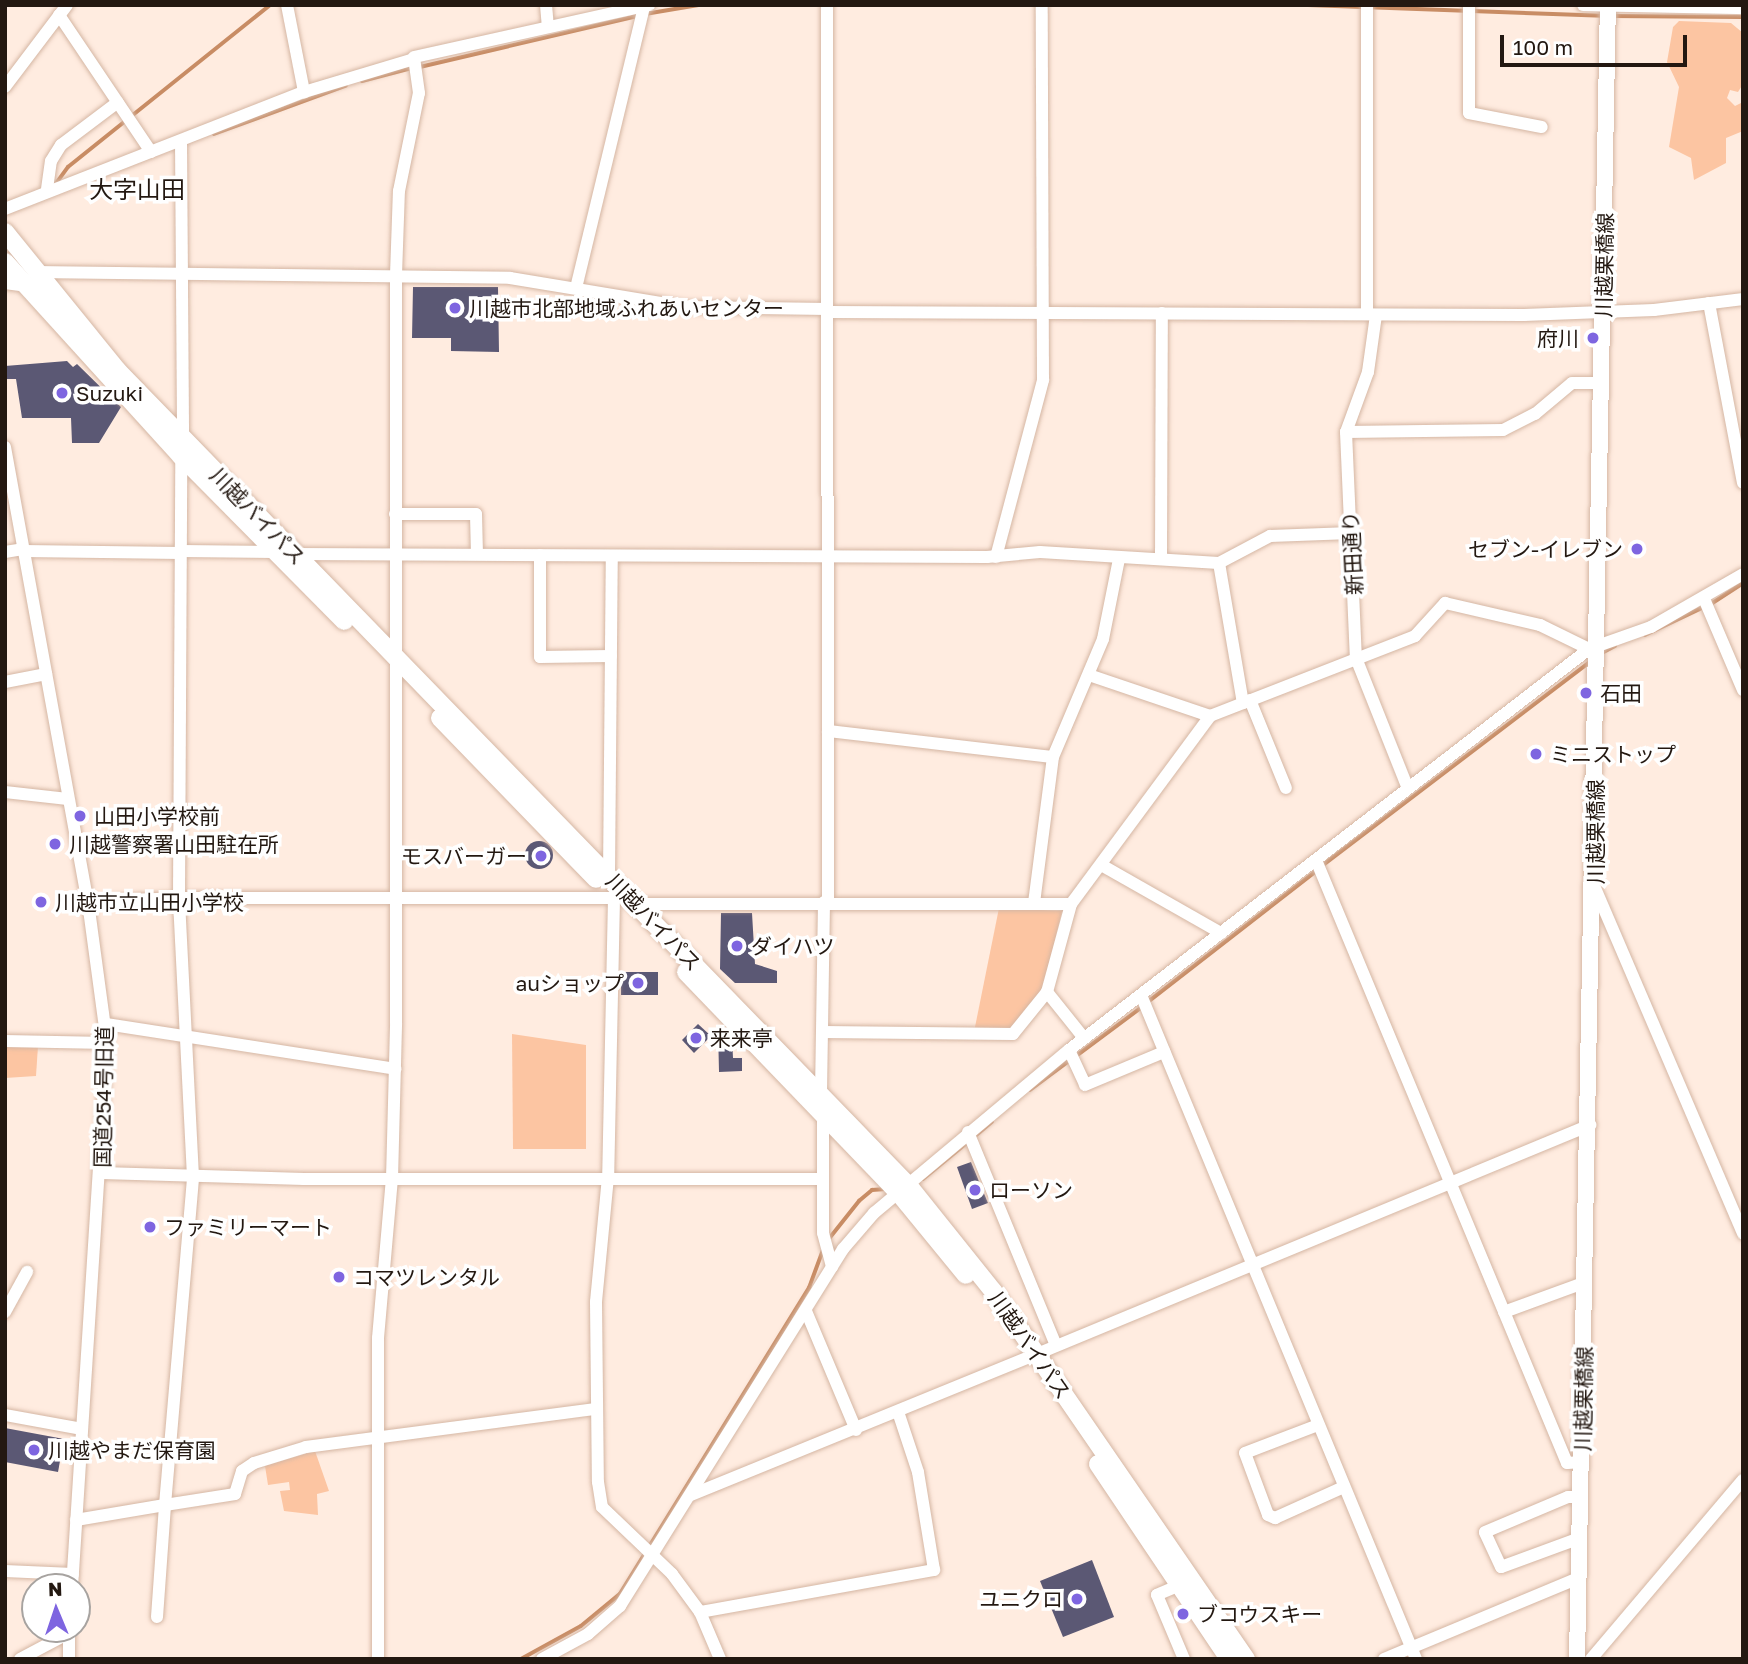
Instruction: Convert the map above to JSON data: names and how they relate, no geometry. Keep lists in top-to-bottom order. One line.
{"streets":{"highway":["川越バイパス"],"main road":["川越栗橋線"],"street":["新田通り","国道254号旧道"]},"districts":["大字山田"],"places":["川越市北部地域ふれあいセンター","府川","Suzuki","セブン-イレブン","石田","ミニストップ","山田小学校前","川越警察署山田駐在所","モスバーガー","川越市立山田小学校","ダイハツ","auショップ","来来亭","ローソン","ファミリーマート","コマツレンタル","川越やまだ保育園","ユニクロ","ブコウスキー"],"scale_bar":"100 m","north":"top"}
